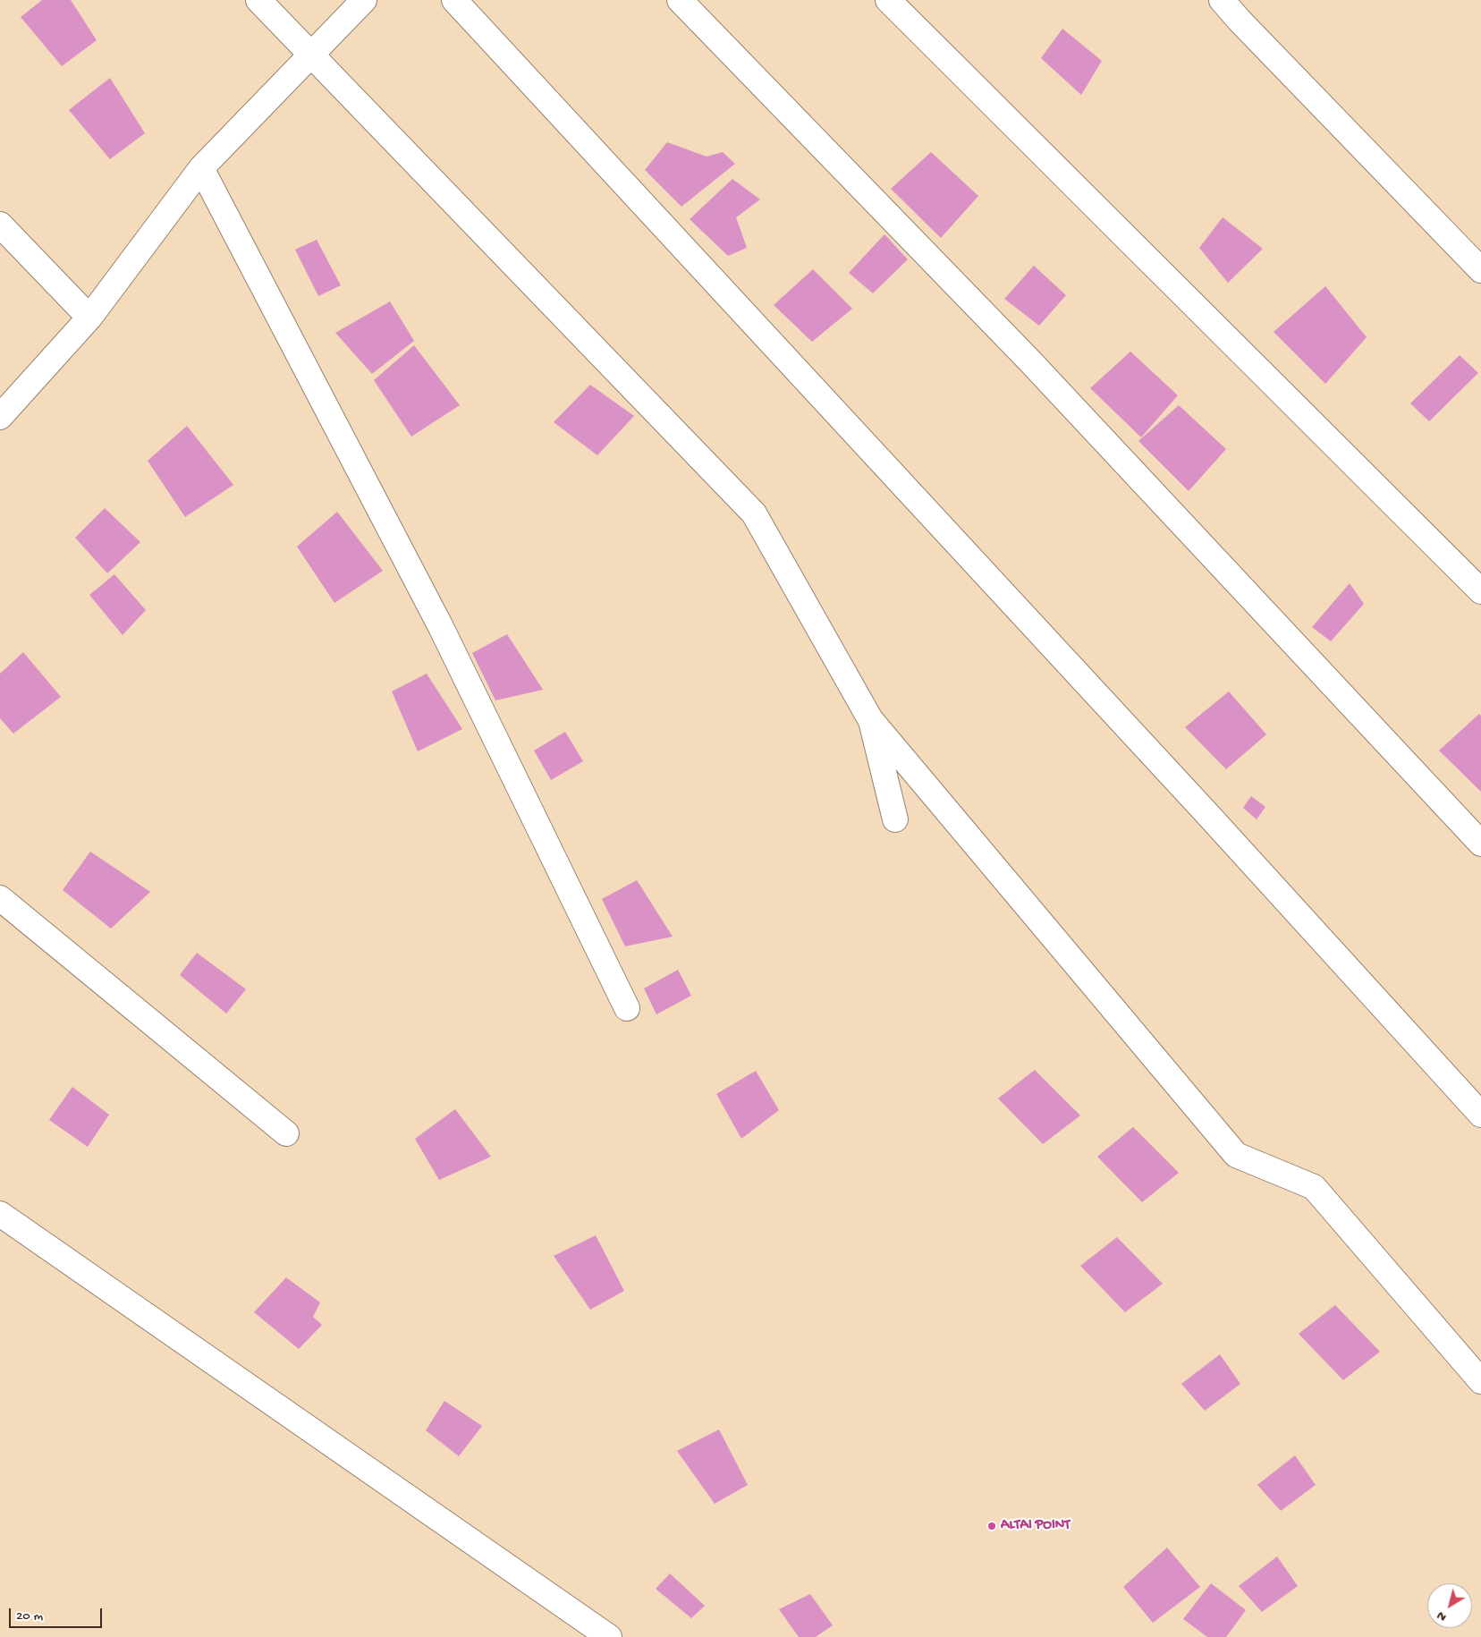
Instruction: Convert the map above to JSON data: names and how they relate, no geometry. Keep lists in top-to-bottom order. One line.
{"places":["ALTAI POINT"],"scale_bar":"20 m","north":"bottom left"}
